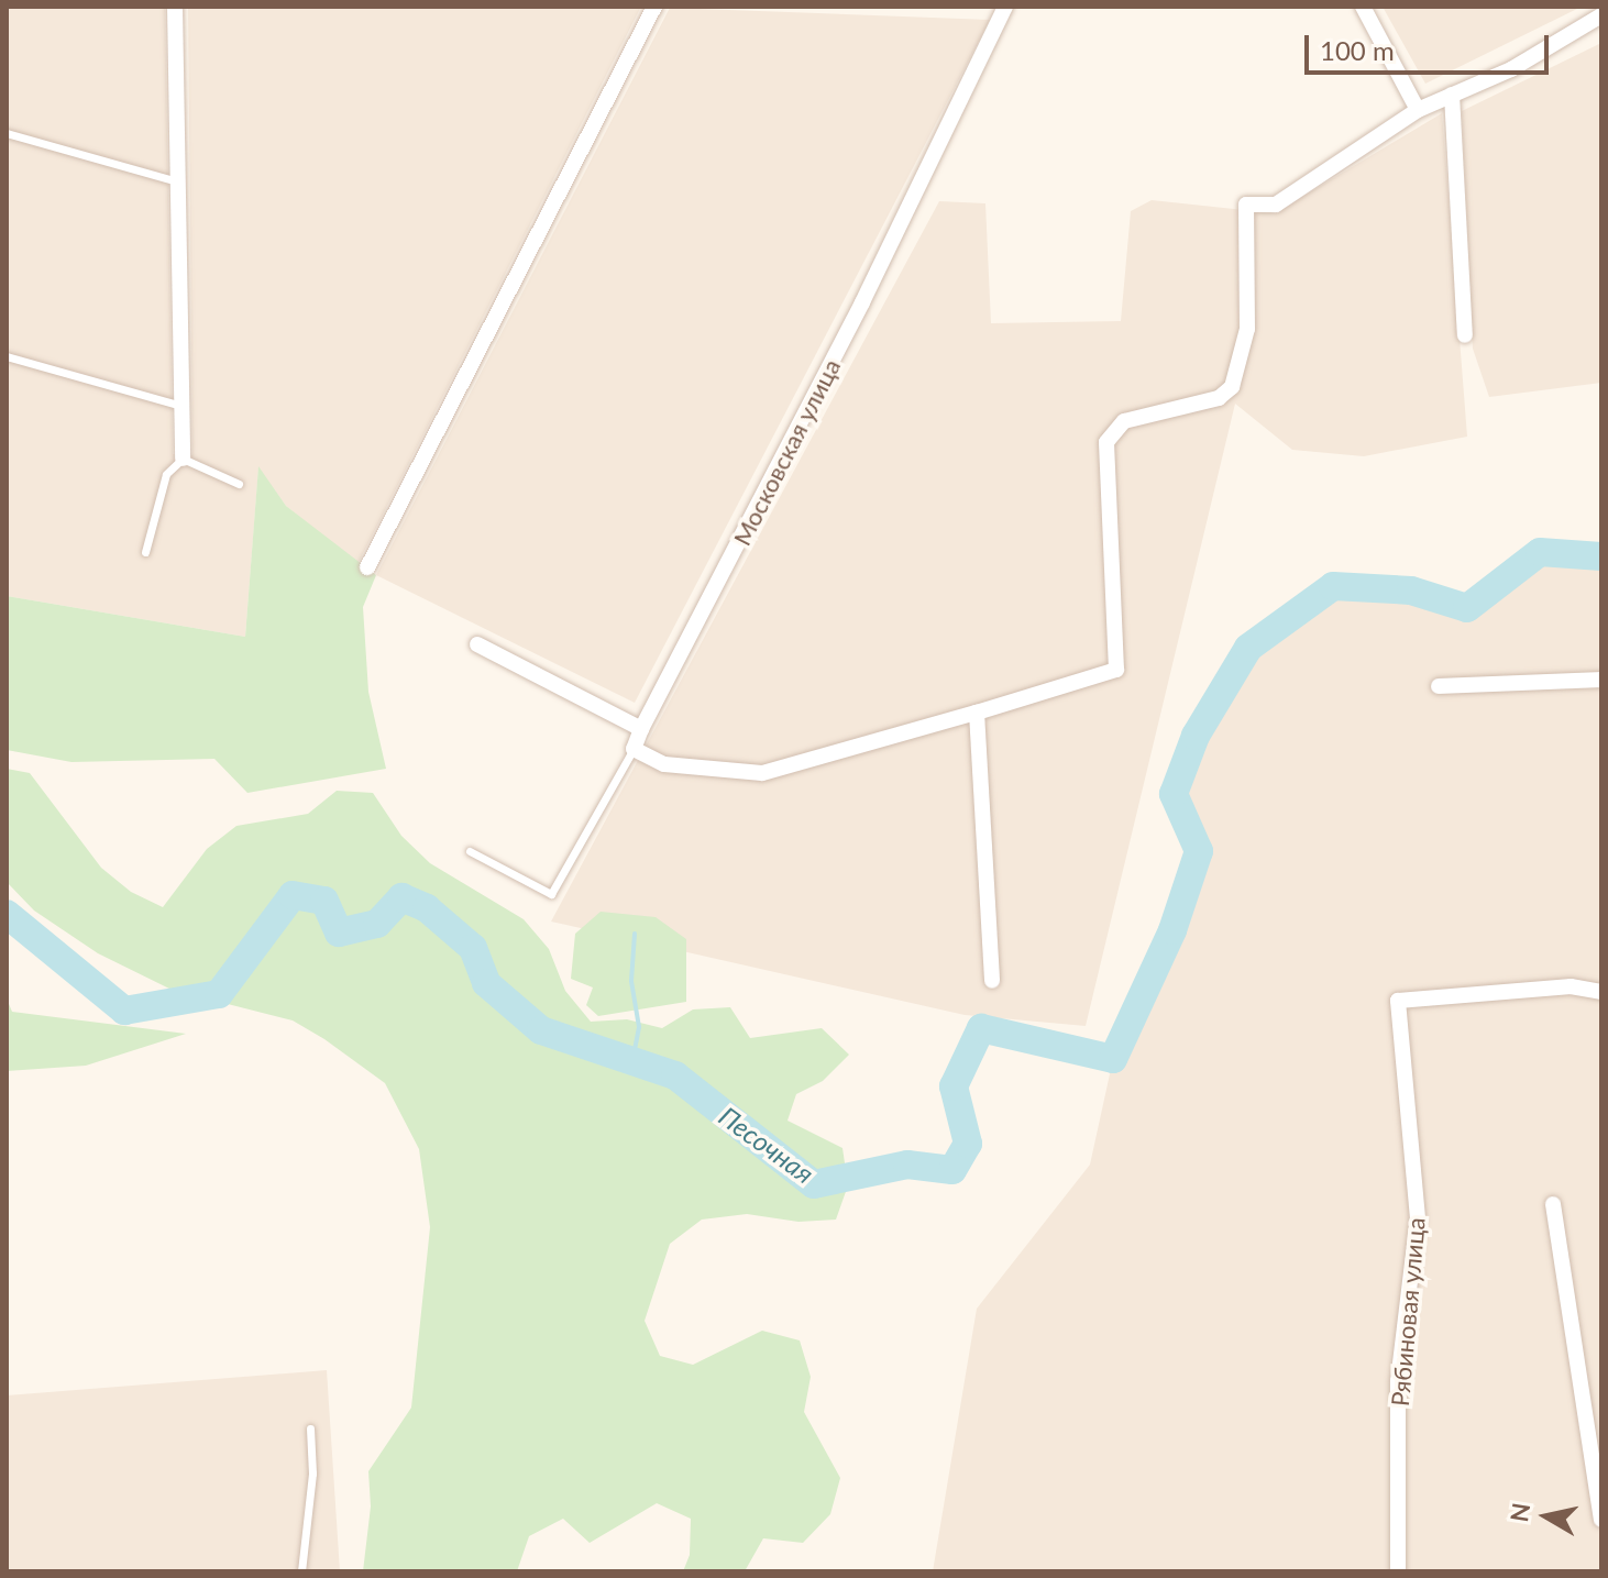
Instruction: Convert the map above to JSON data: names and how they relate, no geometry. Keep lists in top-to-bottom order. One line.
{"streets":{"street":["Московская улица","Рябиновая улица"]},"water":["Песочная"],"scale_bar":"100 m","north":"left"}
